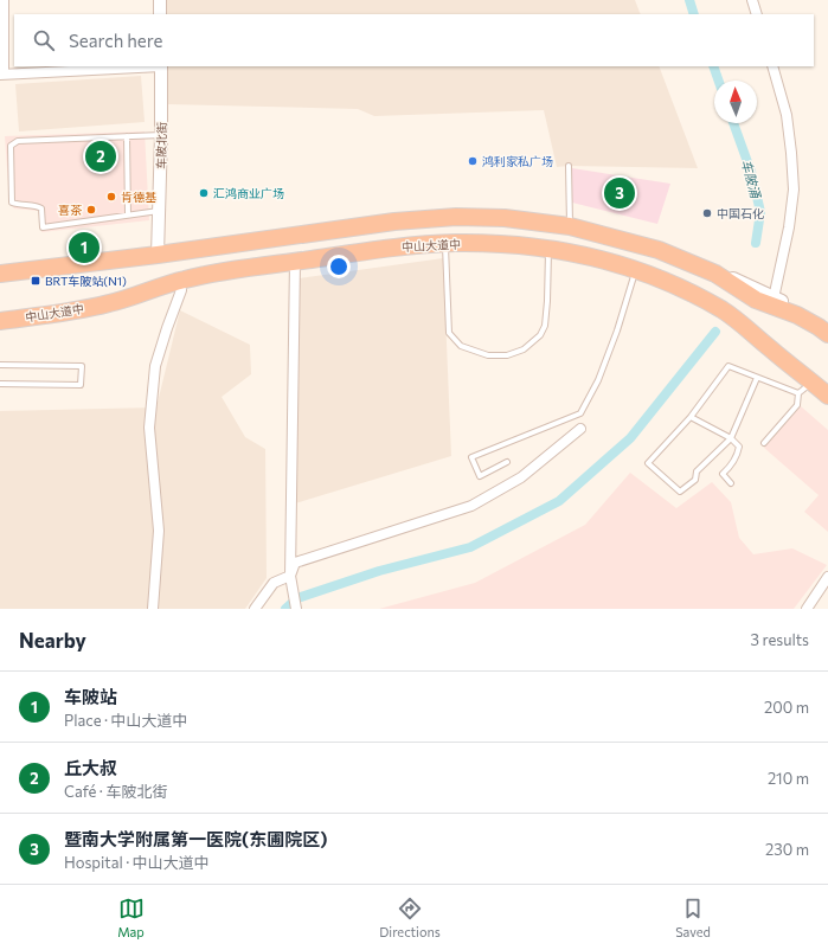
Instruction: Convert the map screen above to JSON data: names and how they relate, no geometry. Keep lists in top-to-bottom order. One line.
{"streets":{"highway":["中山大道中"],"street":["车陂北街"]},"water":["车陂涌"],"places":{"other":["鸿利家私广场","汇鸿商业广场","肯德基","喜茶","中国石化"],"transit":["BRT车陂站(N1)"]},"north":"top","page":{"search":"Search here","pins":["2","3","1"],"heading":["Nearby","3 results"],"list":[{"mark":"1","name":"车陂站","note":"Place · 中山大道中","value":"200 m"},{"mark":"2","name":"丘大叔","note":"Café · 车陂北街","value":"210 m"},{"mark":"3","name":"暨南大学附属第一医院(东圃院区)","note":"Hospital · 中山大道中","value":"230 m"}],"nav":["Map","Directions","Saved"]}}
